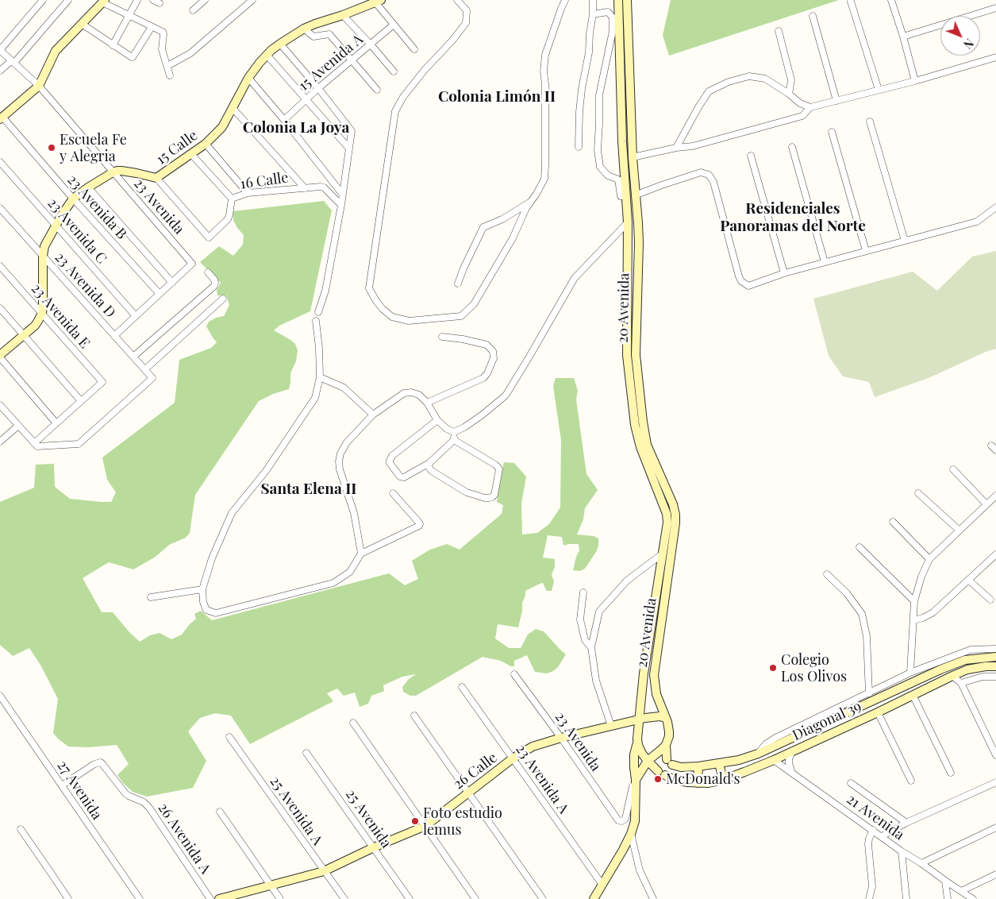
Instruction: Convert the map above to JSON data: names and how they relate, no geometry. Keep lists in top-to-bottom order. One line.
{"streets":{"main road":["15 Calle","20 Avenida","Diagonal 39","26 Calle"],"street":["15 Avenida A","16 Calle","23 Avenida","23 Avenida B","23 Avenida C","23 Avenida D","23 Avenida E","23 Avenida A","27 Avenida","25 Avenida A","21 Avenida","25 Avenida","26 Avenida A"]},"crossings":[["15 Calle","16 Calle"],["15 Calle","23 Avenida"],["23 Avenida","26 Calle"],["20 Avenida","Diagonal 39"],["20 Avenida","26 Calle"],["Diagonal 39","21 Avenida"],["26 Calle","23 Avenida A"],["26 Calle","25 Avenida A"],["26 Calle","25 Avenida"],["27 Avenida","26 Avenida A"]],"districts":["Colonia Limón II","Colonia La Joya","Residenciales Panoramas del Norte","Santa Elena II"],"places":["Escuela Fe y Alegria","Colegio Los Olivos","McDonald's","Foto estudio lemus"],"north":"bottom right"}
